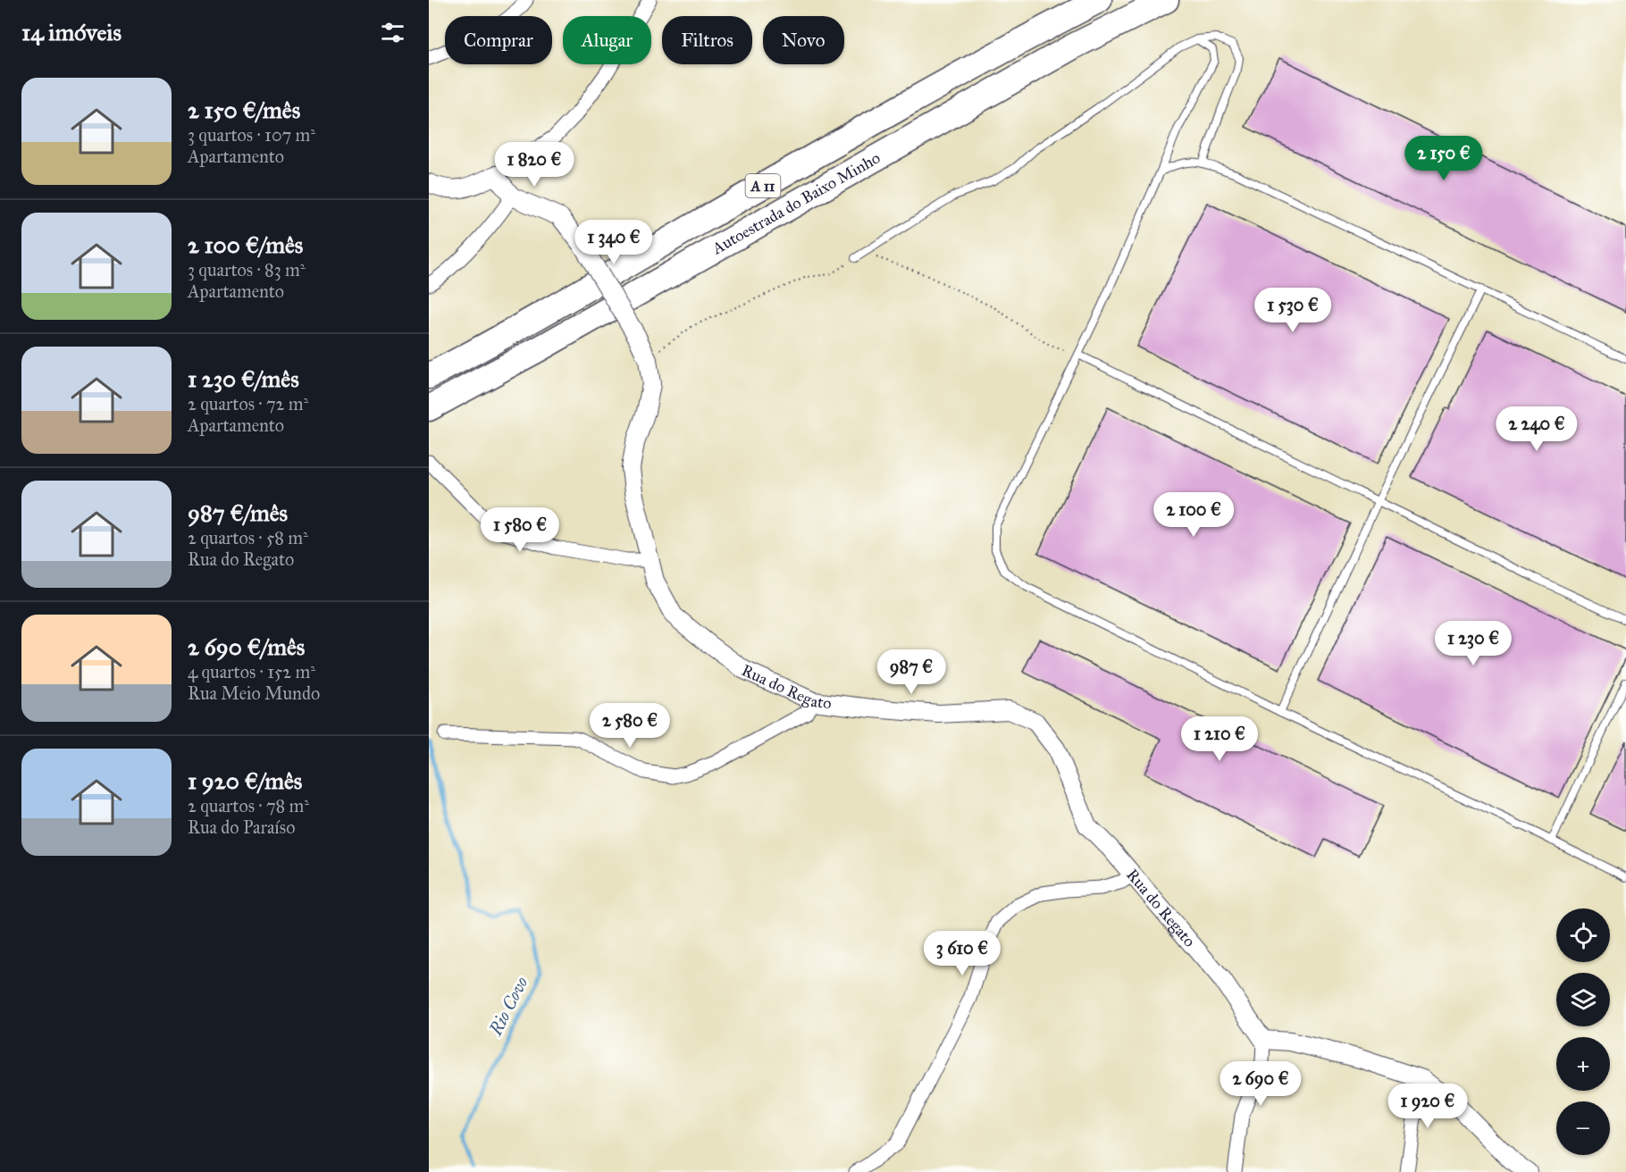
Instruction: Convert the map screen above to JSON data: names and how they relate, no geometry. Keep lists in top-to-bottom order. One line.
{"streets":{"highway":["A 11","Autoestrada do Baixo Minho"],"street":["Rua do Regato"]},"water":["Rio Covo"],"page":{"heading":"14 imóveis","chip":["Comprar","Alugar","Filtros","Novo"],"list":[{"name":"2 150 €/mês","note":"3 quartos · 107 m² · Apartamento"},{"name":"2 100 €/mês","note":"3 quartos · 83 m² · Apartamento"},{"name":"1 230 €/mês","note":"2 quartos · 72 m² · Apartamento"},{"name":"987 €/mês","note":"2 quartos · 58 m² · Rua do Regato"},{"name":"2 690 €/mês","note":"4 quartos · 152 m² · Rua Meio Mundo"},{"name":"1 920 €/mês","note":"2 quartos · 78 m² · Rua do Paraíso"}],"price":["2 150 €","1 820 €","1 340 €","1 530 €","2 240 €","2 100 €","1 580 €","1 230 €","987 €","2 580 €","1 210 €","3 610 €","2 690 €","1 920 €"],"map_buttons":["+","−"]}}
